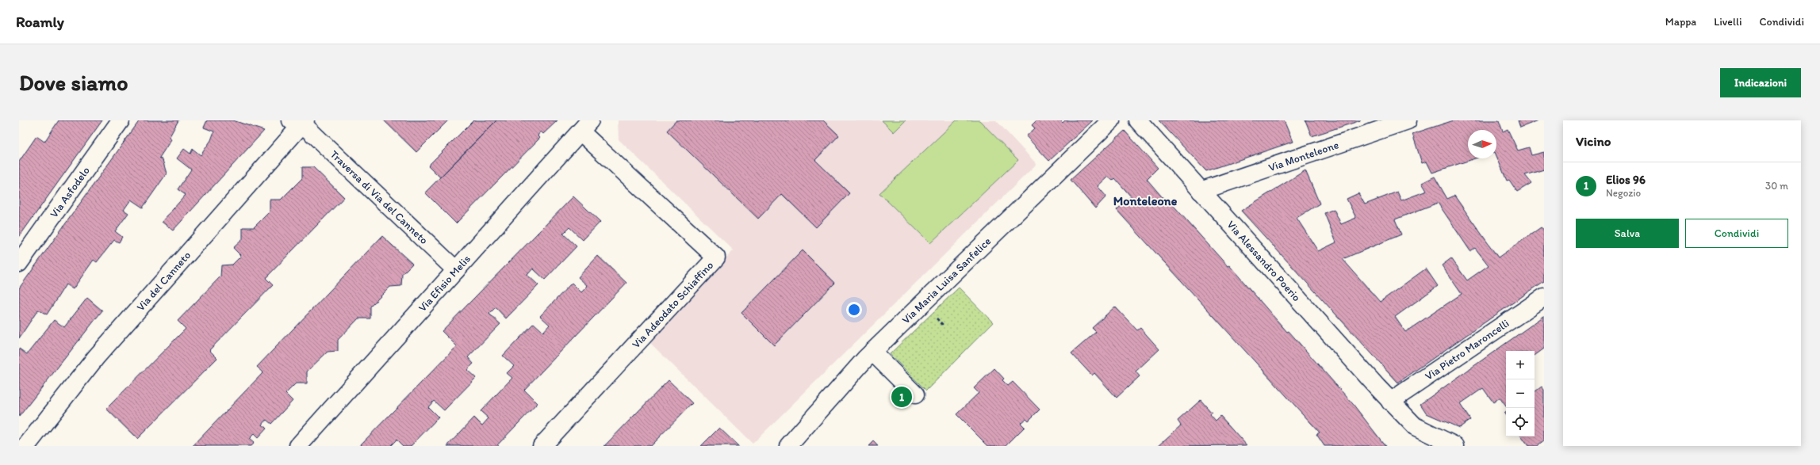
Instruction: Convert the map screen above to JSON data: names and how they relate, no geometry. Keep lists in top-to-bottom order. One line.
{"streets":{"street":["Via Monteleone","Via Asfodelo","Traversa di Via del Canneto","Via Alessandro Poerio","Via Maria Luisa Sanfelice","Via del Canneto","Via Efisio Melis","Via Adeodato Schiaffino","Via Pietro Maroncelli"]},"crossings":[["Via Monteleone","Via Alessandro Poerio"],["Traversa di Via del Canneto","Via del Canneto"],["Traversa di Via del Canneto","Via Efisio Melis"],["Via Alessandro Poerio","Via Pietro Maroncelli"],["Via Efisio Melis","Via Adeodato Schiaffino"]],"districts":["Monteleone"],"north":"right","page":{"header":"Roamly","nav":["Mappa","Livelli","Condividi"],"buttons":["Indicazioni",["Salva","Condividi"]],"title":"Dove siamo","heading":"Vicino","list":[{"mark":"1","name":"Elios 96","note":"Negozio","value":"30 m"}],"map_buttons":["+","−"],"pins":"1"}}
